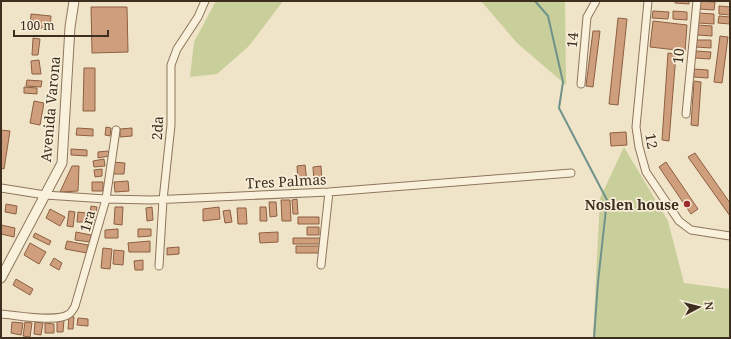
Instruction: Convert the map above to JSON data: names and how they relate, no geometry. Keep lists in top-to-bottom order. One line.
{"streets":{"street":["14","10","Avenida Varona","2da","12","Tres Palmas","1ra"]},"crossings":[["Avenida Varona","Tres Palmas"],["2da","Tres Palmas"],["Tres Palmas","1ra"]],"places":["Noslen house"],"scale_bar":"100 m","north":"right"}
